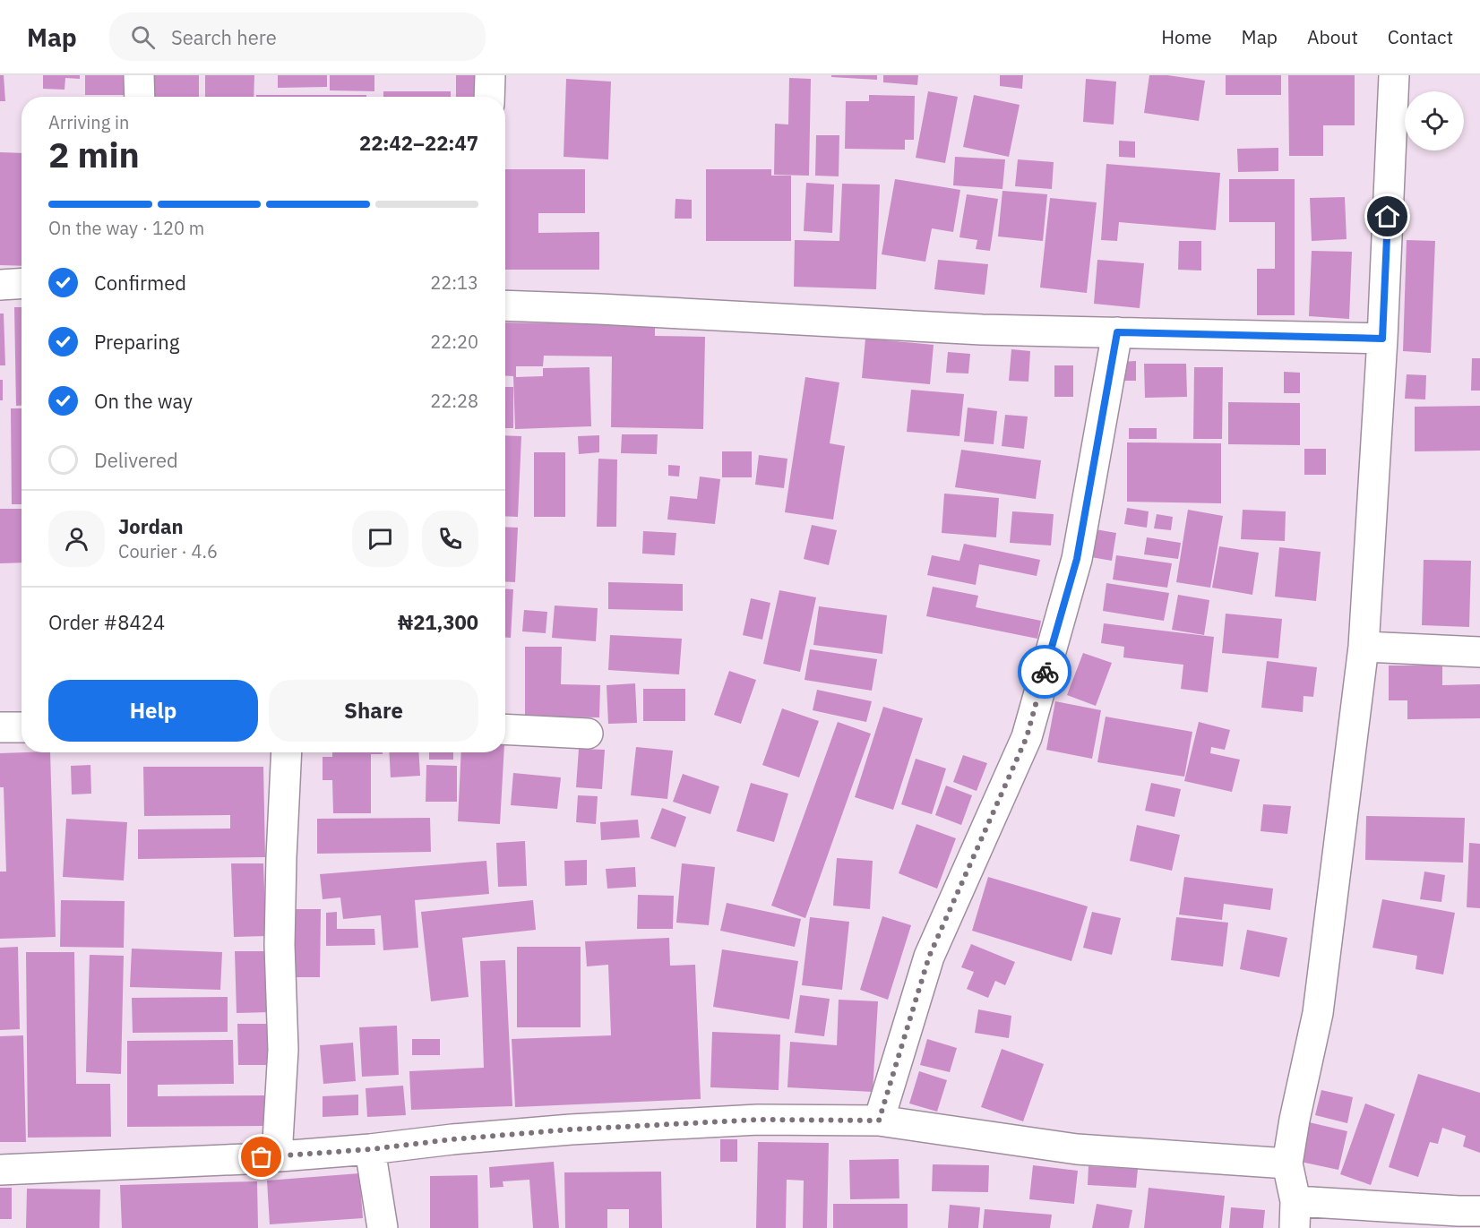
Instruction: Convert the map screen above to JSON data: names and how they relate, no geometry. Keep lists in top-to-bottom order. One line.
{"page":{"header":"Map","search":"Search here","nav":["Home","Map","About","Contact"],"heading":["2 min","Arriving in","22:42–22:47"],"panel":["Jordan","Courier · 4.6","Order #8424","₦21,300"],"bar":"On the way · 120 m","list":[["Confirmed","22:13"],["Preparing","22:20"],["On the way","22:28"],"Delivered"],"buttons":["Help","Share"]}}
